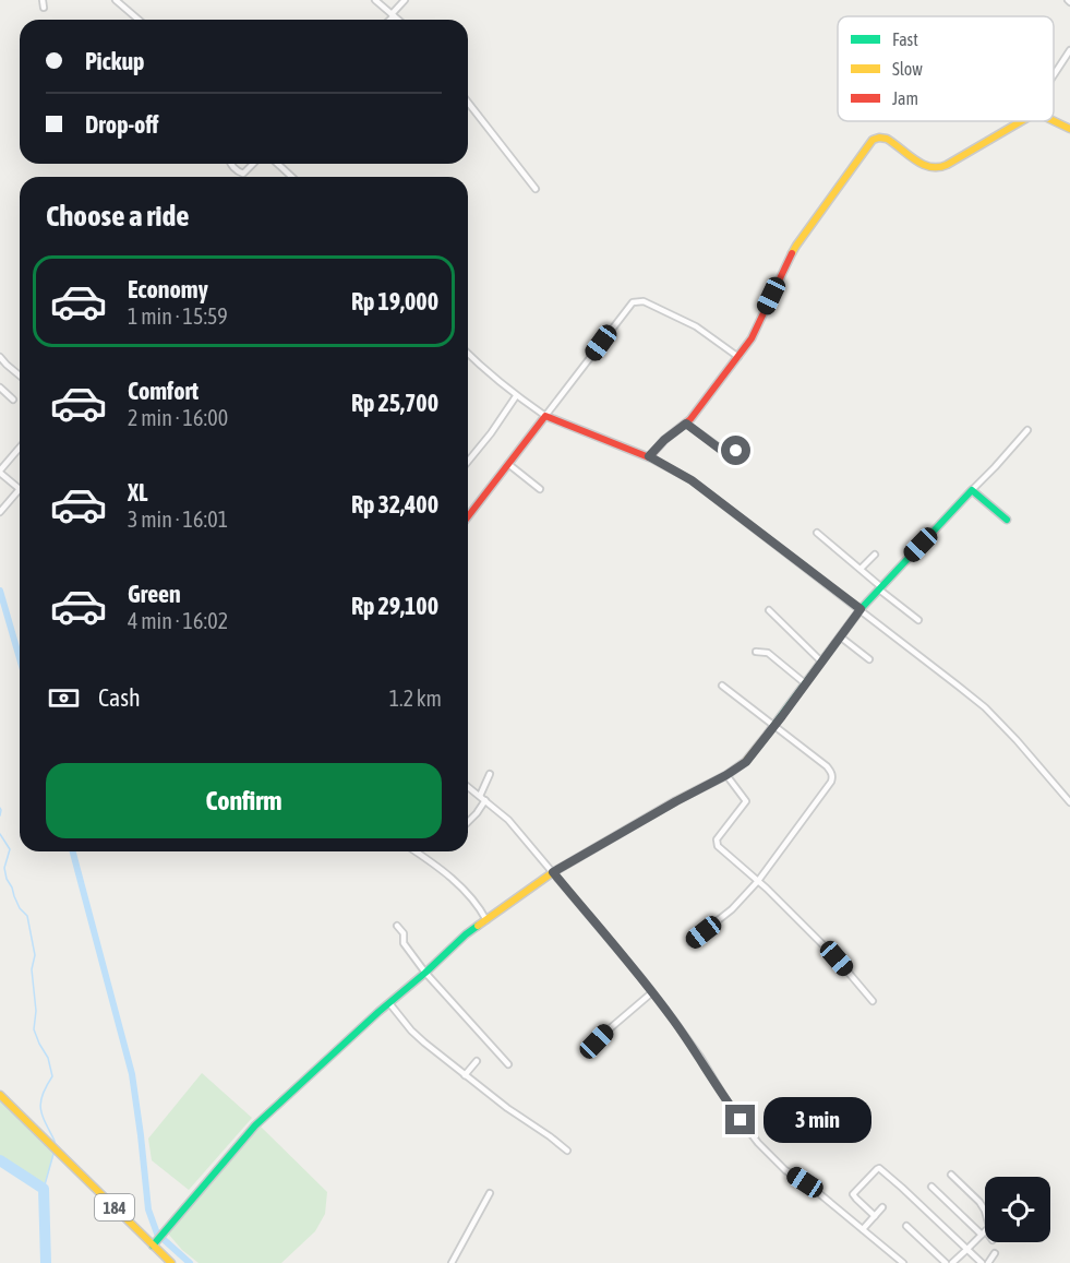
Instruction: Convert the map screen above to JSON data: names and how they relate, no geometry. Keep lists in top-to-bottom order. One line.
{"streets":{"street":["184"]},"legend":["Fast","Slow","Jam"],"page":{"banner":["Pickup","Drop-off"],"heading":"Choose a ride","list":[{"name":"Economy","note":"1 min · 15:59","value":"Rp 19,000"},{"name":"Comfort","note":"2 min · 16:00","value":"Rp 25,700"},{"name":"XL","note":"3 min · 16:01","value":"Rp 32,400"},{"name":"Green","note":"4 min · 16:02","value":"Rp 29,100"}],"pay":["Cash","1.2 km"],"buttons":"Confirm","bubble":"3 min"}}
